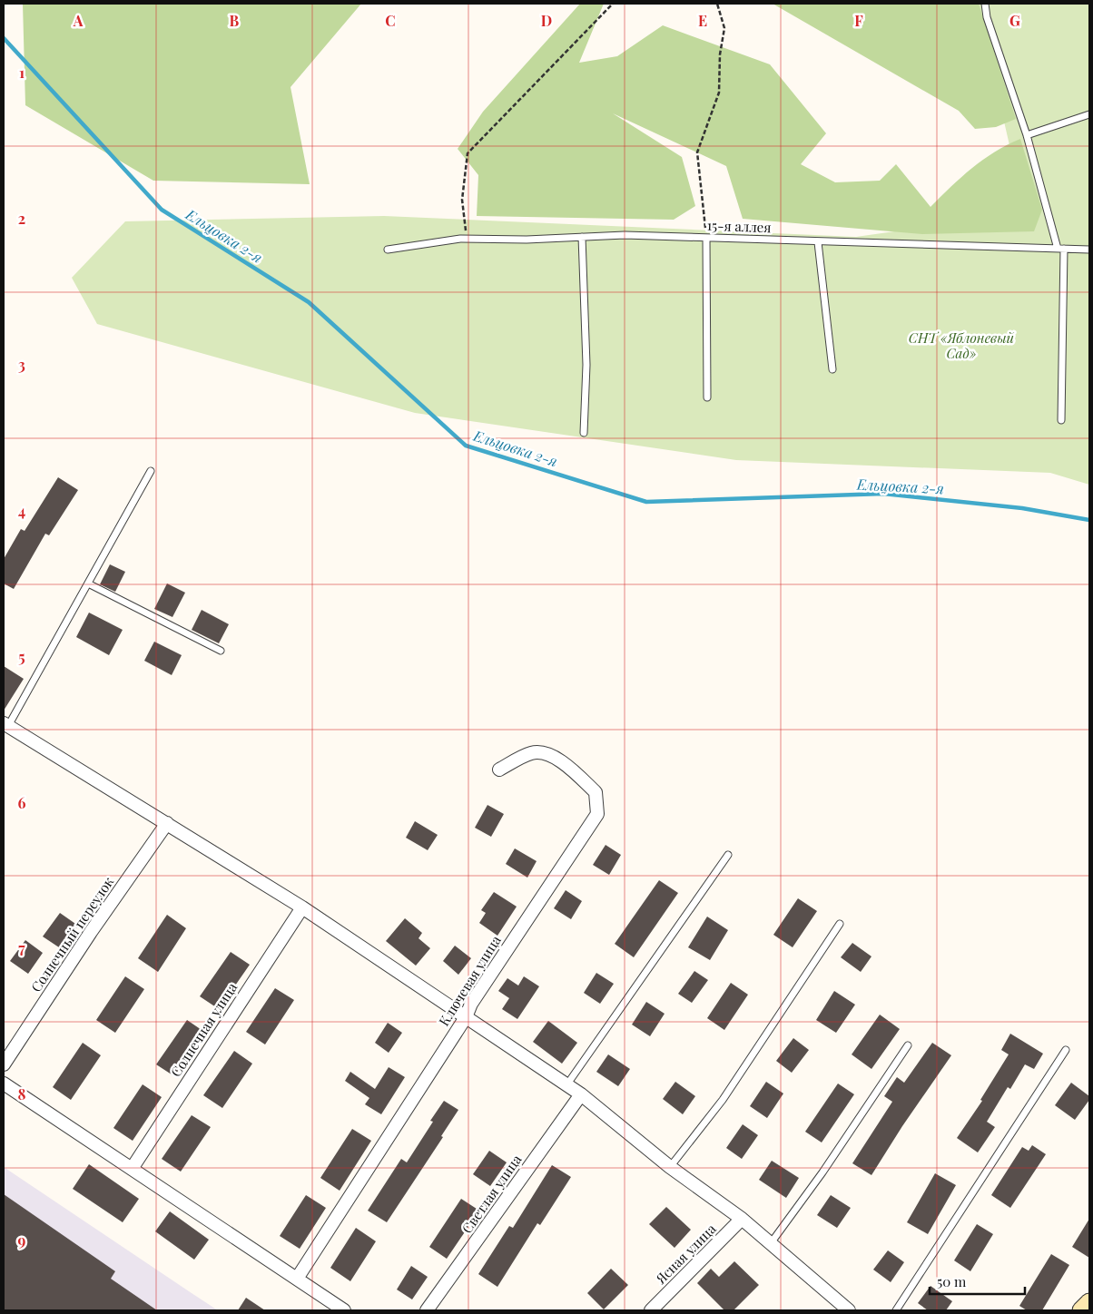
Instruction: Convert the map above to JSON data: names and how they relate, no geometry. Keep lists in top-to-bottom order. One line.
{"streets":{"street":["Солнечный переулок","Ключевая улица","Солнечная улица","Светлая улица","Ясная улица"],"lane":["15-я аллея"]},"water":["Ельцовка 2-я"],"parks":["СНТ «Яблоневый Сад»"],"scale_bar":"50 m","grid":{"columns":["A","B","C","D","E","F","G"],"rows":["1","2","3","4","5","6","7","8","9"]}}
